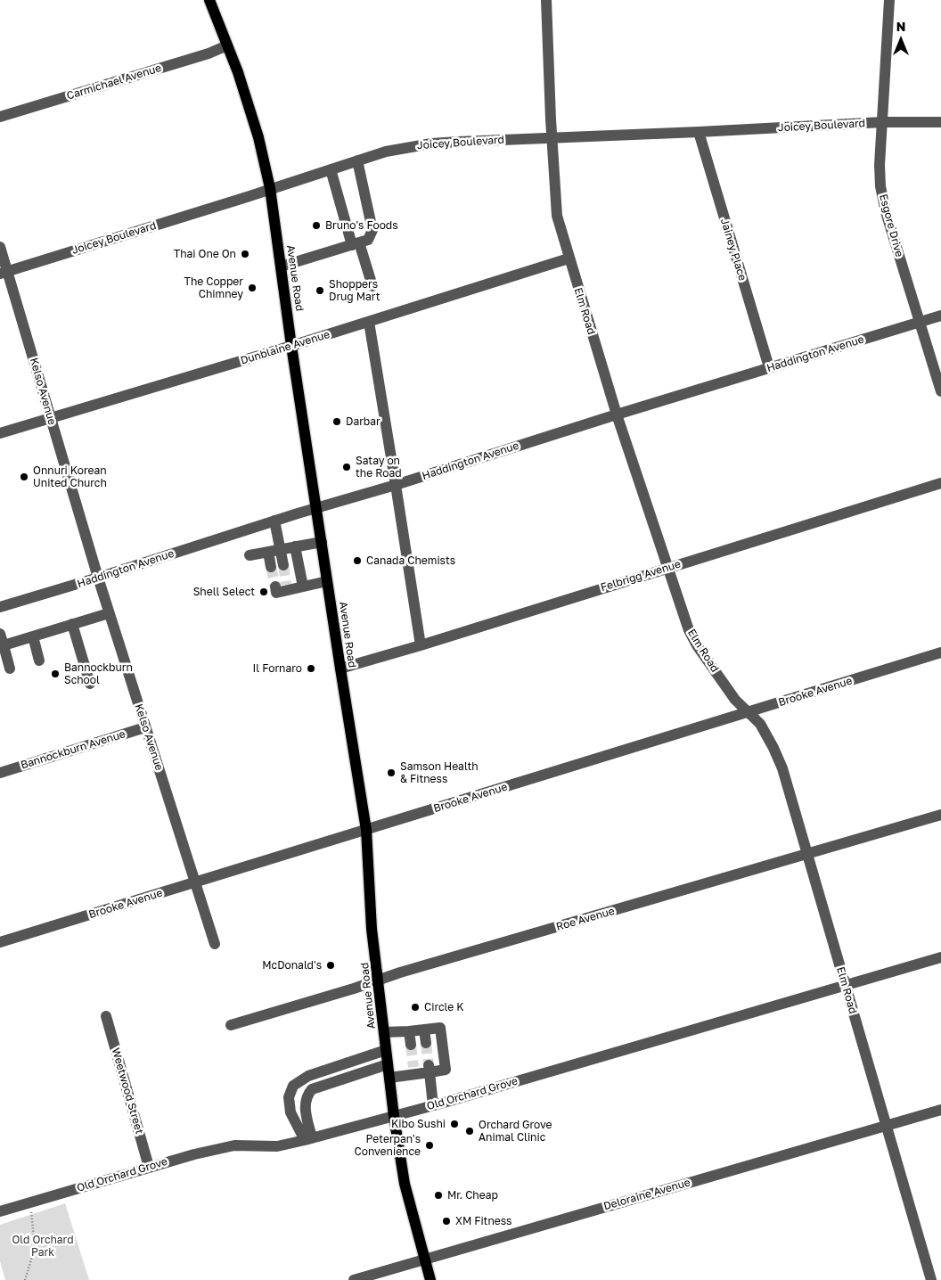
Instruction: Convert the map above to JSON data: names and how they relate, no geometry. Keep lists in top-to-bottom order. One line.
{"streets":{"main road":["Avenue Road"],"street":["Carmichael Avenue","Joicey Boulevard","Esgore Drive","Jainey Place","Elm Road","Dunblaine Avenue","Haddington Avenue","Kelso Avenue","Felbrigg Avenue","Brooke Avenue","Bannockburn Avenue","Roe Avenue","Weetwood Street","Old Orchard Grove","Deloraine Avenue"]},"crossings":[["Carmichael Avenue","Avenue Road"],["Joicey Boulevard","Esgore Drive"],["Joicey Boulevard","Jainey Place"],["Joicey Boulevard","Avenue Road"],["Joicey Boulevard","Elm Road"],["Joicey Boulevard","Kelso Avenue"],["Esgore Drive","Haddington Avenue"],["Jainey Place","Haddington Avenue"],["Avenue Road","Dunblaine Avenue"],["Avenue Road","Haddington Avenue"],["Avenue Road","Felbrigg Avenue"],["Avenue Road","Brooke Avenue"],["Avenue Road","Roe Avenue"],["Avenue Road","Old Orchard Grove"],["Avenue Road","Deloraine Avenue"],["Elm Road","Dunblaine Avenue"],["Elm Road","Haddington Avenue"],["Elm Road","Felbrigg Avenue"],["Elm Road","Brooke Avenue"],["Elm Road","Roe Avenue"],["Elm Road","Old Orchard Grove"],["Elm Road","Deloraine Avenue"],["Dunblaine Avenue","Kelso Avenue"],["Haddington Avenue","Kelso Avenue"],["Kelso Avenue","Brooke Avenue"],["Kelso Avenue","Bannockburn Avenue"],["Weetwood Street","Old Orchard Grove"]],"parks":["Old Orchard Park"],"places":["Bruno's Foods","Thai One On","The Copper Chimney","Shoppers Drug Mart","Darbar","Satay on the Road","Onnuri Korean United Church","Canada Chemists","Shell Select","Il Fornaro","Bannockburn School","Samson Health & Fitness","McDonald's","Circle K","Kibo Sushi","Orchard Grove Animal Clinic","Peterpan's Convenience","Mr. Cheap","XM Fitness"],"north":"top"}
